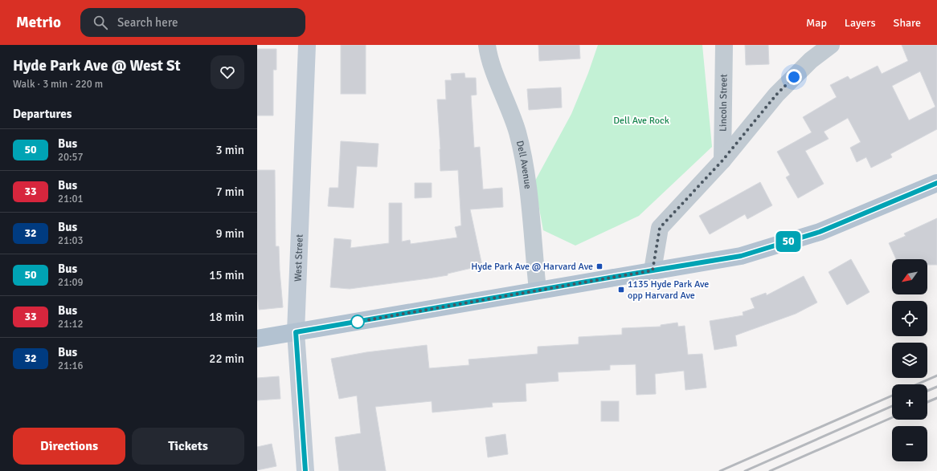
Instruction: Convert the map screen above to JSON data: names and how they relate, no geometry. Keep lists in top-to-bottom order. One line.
{"streets":{"main road":["West Street"],"street":["Lincoln Street","Dell Avenue"]},"parks":["Dell Ave Rock"],"places":{"transit":["Hyde Park Ave @ Harvard Ave","1135 Hyde Park Ave opp Harvard Ave"]},"lines":["bus line 50"],"north":"bottom left","page":{"header":"Metrio","search":"Search here","nav":["Map","Layers","Share"],"heading":[["Hyde Park Ave @ West St","Walk · 3 min · 220 m"],"Departures"],"on_map":"50","list":[{"mark":"50","name":"Bus","note":"20:57","value":"3 min"},{"mark":"33","name":"Bus","note":"21:01","value":"7 min"},{"mark":"32","name":"Bus","note":"21:03","value":"9 min"},{"mark":"50","name":"Bus","note":"21:09","value":"15 min"},{"mark":"33","name":"Bus","note":"21:12","value":"18 min"},{"mark":"32","name":"Bus","note":"21:16","value":"22 min"}],"map_buttons":["+","−"],"buttons":["Directions","Tickets"]}}
